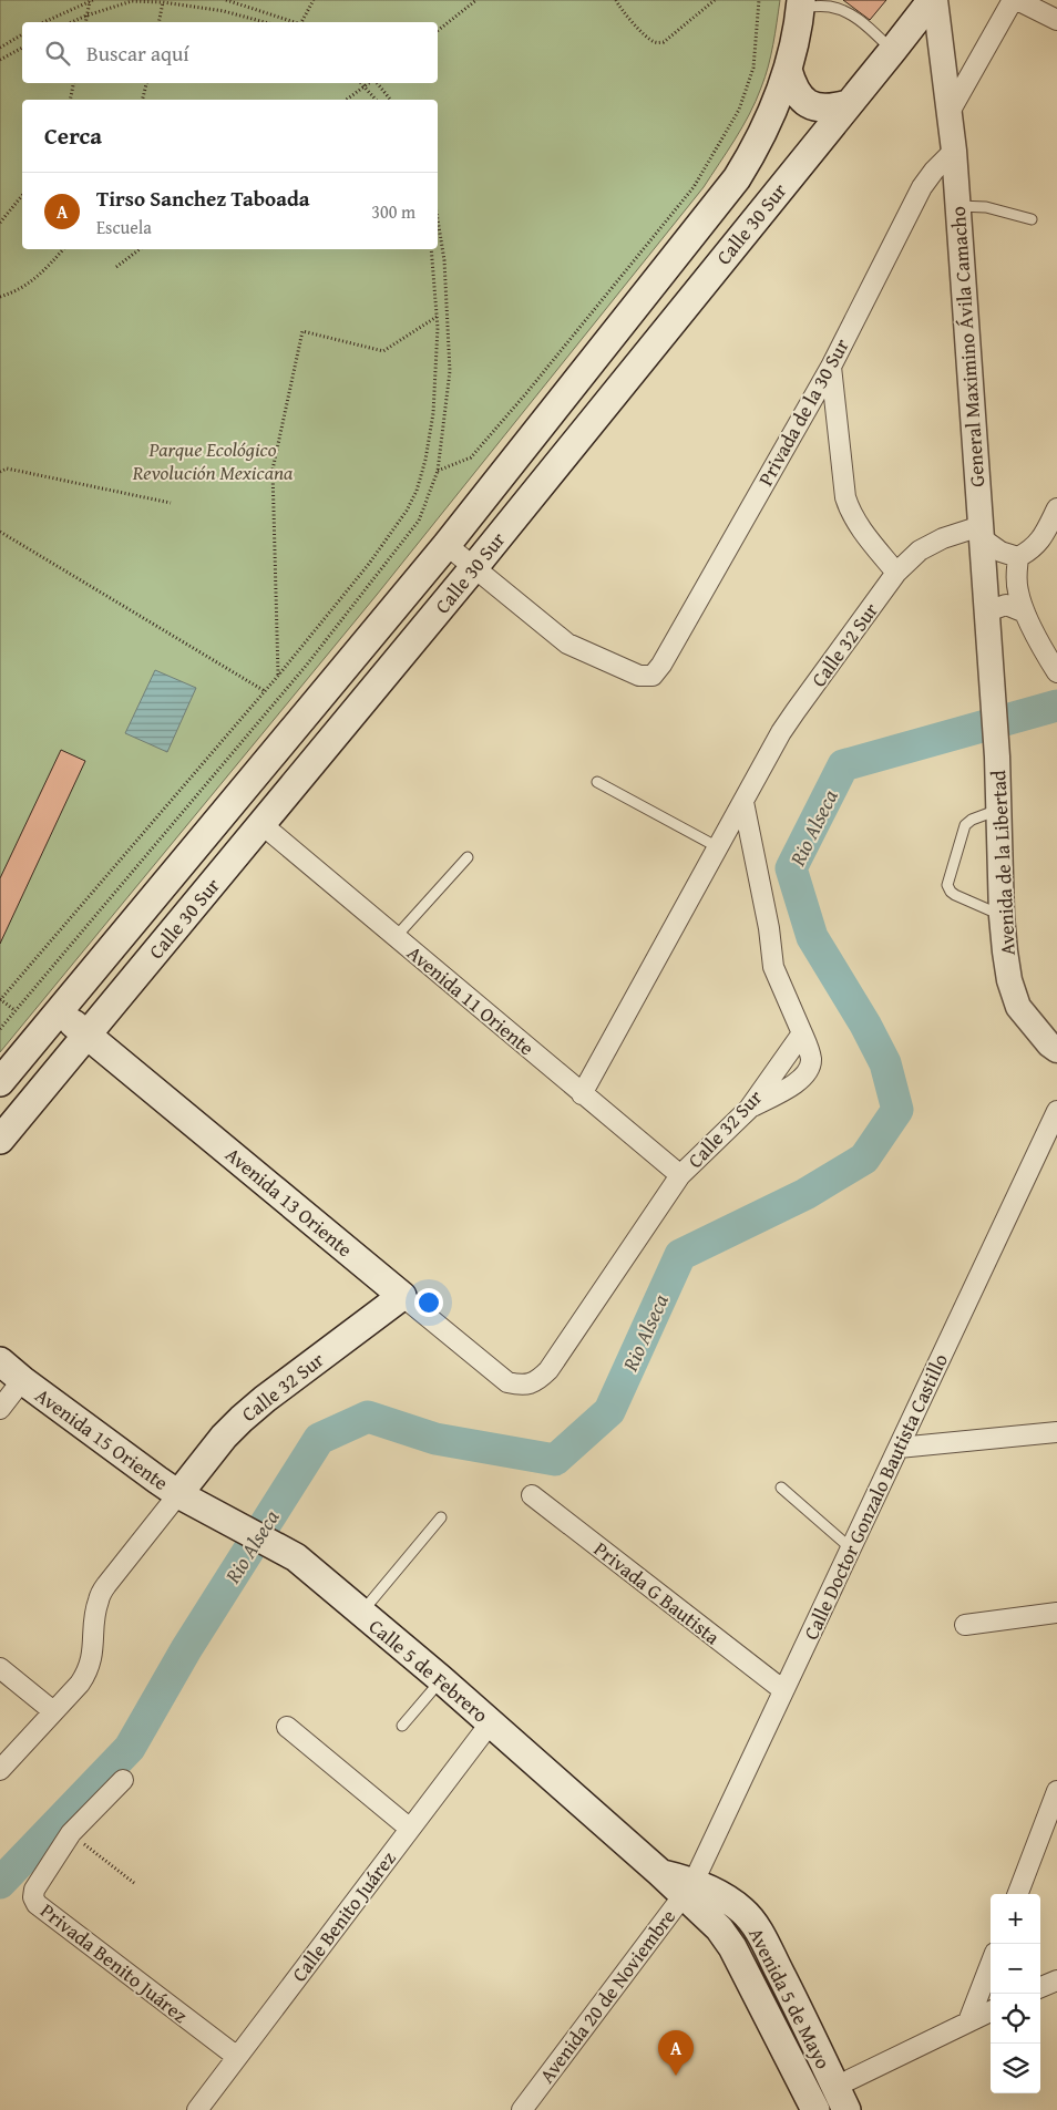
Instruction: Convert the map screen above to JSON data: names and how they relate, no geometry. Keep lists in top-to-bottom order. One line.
{"streets":{"main road":["Calle 30 Sur","Calle 32 Sur","Avenida 13 Oriente","Avenida 15 Oriente","Calle 5 de Febrero","Avenida 5 de Mayo"],"street":["General Maximino Ávila Camacho","Privada de la 30 Sur","Avenida de la Libertad","Avenida 11 Oriente","Calle Doctor Gonzalo Bautista Castillo","Privada G Bautista","Calle Benito Juárez","Privada Benito Juárez","Avenida 20 de Noviembre"]},"crossings":[["Calle 30 Sur","General Maximino Ávila Camacho"],["Calle 30 Sur","Privada de la 30 Sur"],["Calle 30 Sur","Avenida 11 Oriente"],["Calle 30 Sur","Avenida 13 Oriente"],["General Maximino Ávila Camacho","Privada de la 30 Sur"],["General Maximino Ávila Camacho","Calle 32 Sur"],["General Maximino Ávila Camacho","Avenida de la Libertad"],["Calle 32 Sur","Avenida 11 Oriente"],["Calle 32 Sur","Avenida 13 Oriente"],["Calle 32 Sur","Avenida 15 Oriente"],["Calle 32 Sur","Calle 5 de Febrero"],["Avenida 15 Oriente","Calle 5 de Febrero"],["Calle Doctor Gonzalo Bautista Castillo","Privada G Bautista"],["Calle Doctor Gonzalo Bautista Castillo","Calle 5 de Febrero"],["Calle Doctor Gonzalo Bautista Castillo","Avenida 20 de Noviembre"],["Calle Doctor Gonzalo Bautista Castillo","Avenida 5 de Mayo"],["Calle 5 de Febrero","Calle Benito Juárez"],["Calle 5 de Febrero","Avenida 20 de Noviembre"],["Calle 5 de Febrero","Avenida 5 de Mayo"],["Calle Benito Juárez","Privada Benito Juárez"],["Avenida 20 de Noviembre","Avenida 5 de Mayo"]],"water":["Rio Alseca"],"parks":["Parque Ecológico Revolución Mexicana"],"page":{"search":"Buscar aquí","heading":"Cerca","list":[{"mark":"A","name":"Tirso Sanchez Taboada","note":"Escuela","value":"300 m"}],"map_buttons":["+","−"],"pins":"A"}}
